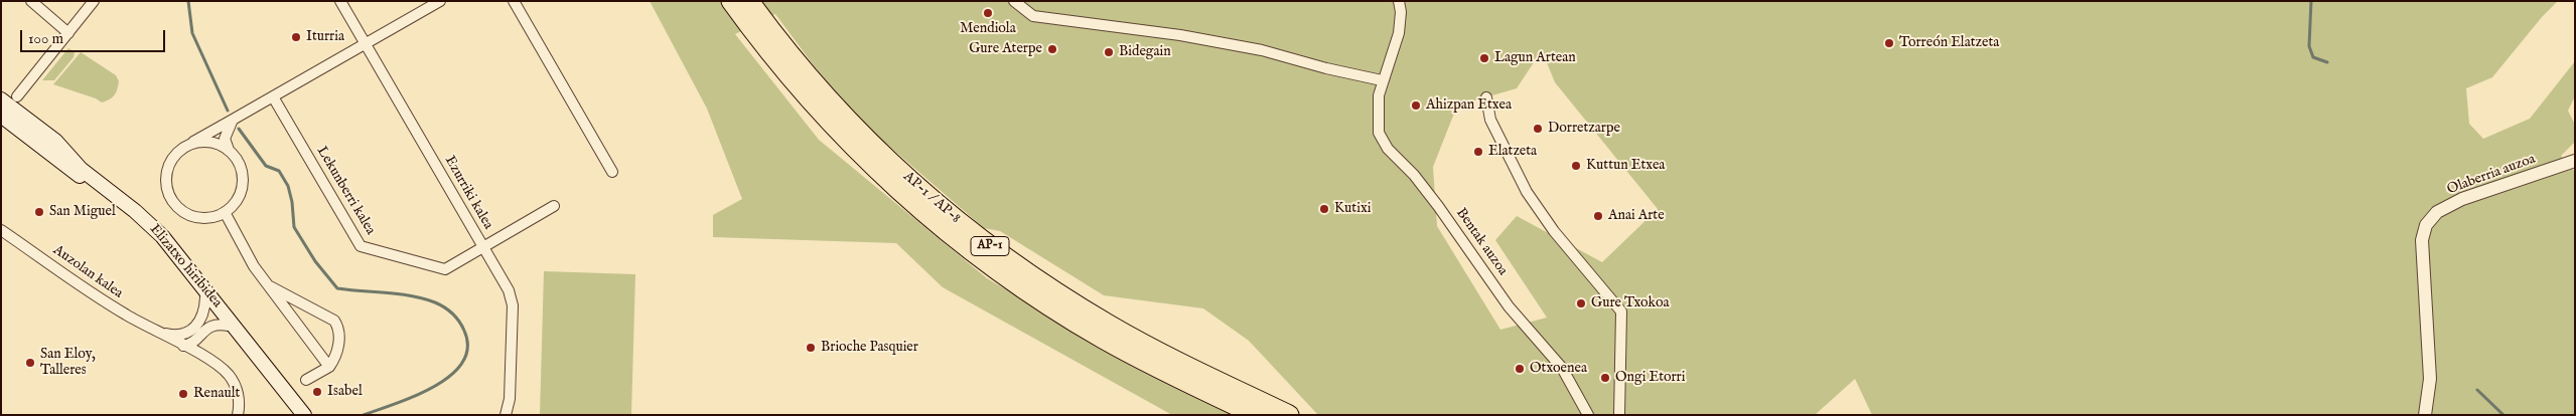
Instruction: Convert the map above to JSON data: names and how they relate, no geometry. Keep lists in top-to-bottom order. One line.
{"streets":{"highway":["AP-1 / AP-8","AP-1"],"main road":["Elizatxo hiribidea"],"street":["Olaberria auzoa","Lekunberri kalea","Ezurriki kalea","Bentak auzoa","Auzolan kalea"]},"crossings":[["Lekunberri kalea","Ezurriki kalea"]],"places":["Mendiola","Iturria","Torreón Elatzeta","Gure Aterpe","Bidegain","Lagun Artean","Ahizpan Etxea","Dorretzarpe","Elatzeta","Kuttun Etxea","Kutixi","San Miguel","Anai Arte","Gure Txokoa","Brioche Pasquier","San Eloy, Talleres","Otxoenea","Ongi Etorri","Isabel","Renault"],"scale_bar":"100 m"}
